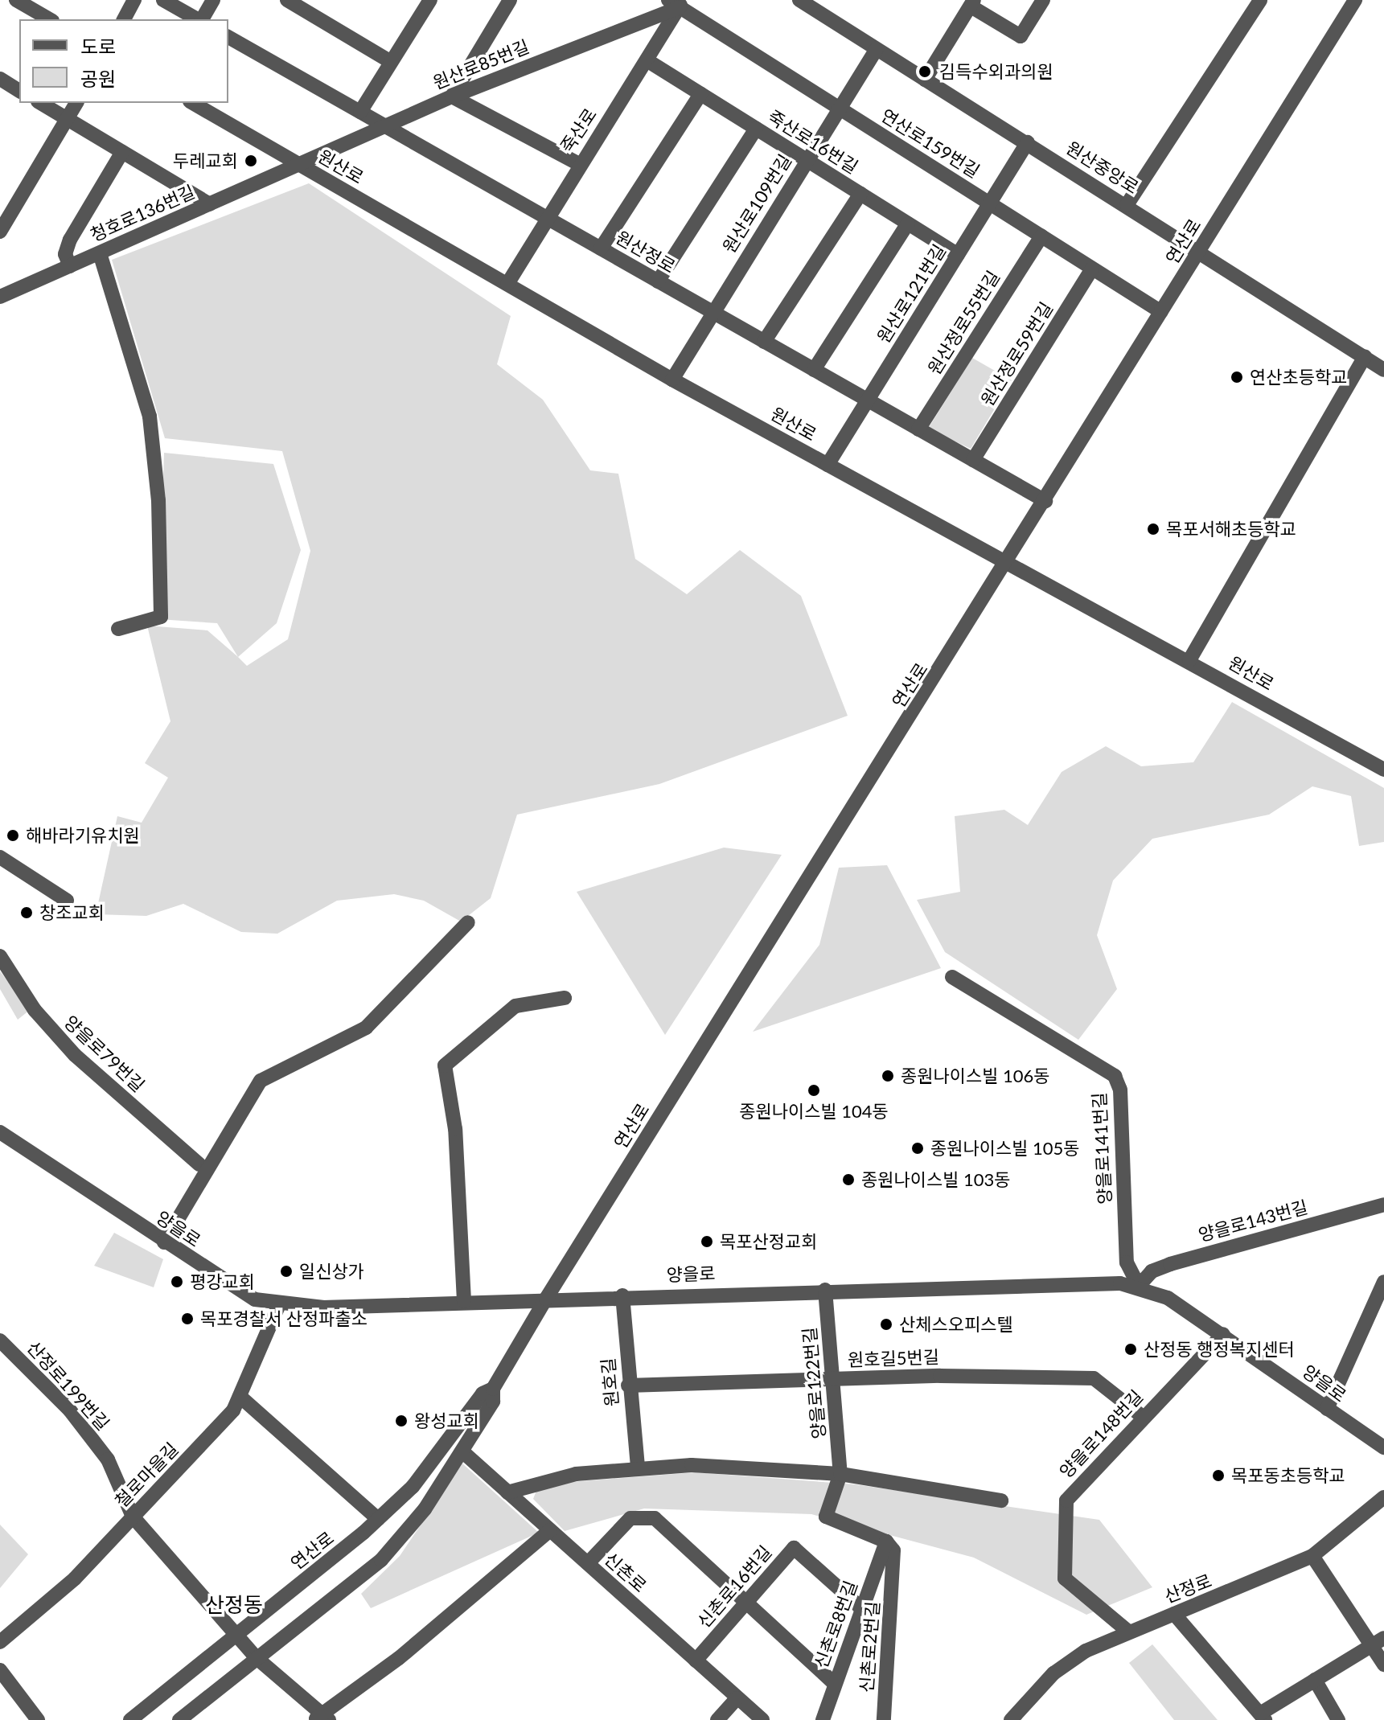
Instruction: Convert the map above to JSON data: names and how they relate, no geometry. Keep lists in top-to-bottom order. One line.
{"streets":{"street":["원산로85번길","죽산로","죽산로16번길","연산로159번길","원산로","원산중앙로","원산로109번길","청호로136번길","연산로","원산정로","원산로121번길","원산정로55번길","원산정로59번길","양을로79번길","양을로141번길","양을로143번길","양을로","원호길5번길","원호길","양을로122번길","산정로199번길","양을로148번길","철로마을길","신촌로","신촌로16번길","산정로","신촌로8번길","신촌로2번길"]},"crossings":[["원산로85번길","죽산로"],["원산로85번길","연산로159번길"],["원산로85번길","원산로"],["원산로85번길","청호로136번길"],["원산로85번길","원산정로"],["죽산로","죽산로16번길"],["죽산로","연산로159번길"],["죽산로","원산로"],["죽산로","원산정로"],["죽산로16번길","원산로109번길"],["죽산로16번길","원산로121번길"],["연산로159번길","원산로109번길"],["연산로159번길","연산로"],["연산로159번길","원산로121번길"],["연산로159번길","원산정로55번길"],["연산로159번길","원산정로59번길"],["원산로","원산로109번길"],["원산로","청호로136번길"],["원산로","연산로"],["원산로","원산로121번길"],["원산중앙로","원산로109번길"],["원산중앙로","연산로"],["원산중앙로","원산로121번길"],["원산로109번길","원산정로"],["연산로","원산정로"],["연산로","양을로"],["연산로","산정로199번길"],["연산로","신촌로"],["원산정로","원산로121번길"],["원산정로","원산정로55번길"],["원산정로","원산정로59번길"],["양을로141번길","양을로143번길"],["양을로141번길","양을로"],["양을로143번길","양을로"],["양을로","원호길"],["양을로","양을로122번길"],["양을로","양을로148번길"],["양을로","철로마을길"],["원호길5번길","원호길"],["원호길5번길","양을로122번길"],["원호길5번길","양을로148번길"],["산정로199번길","철로마을길"],["양을로148번길","산정로"],["신촌로","신촌로16번길"],["신촌로16번길","신촌로8번길"],["신촌로8번길","신촌로2번길"]],"districts":["산정동"],"places":["김득수외과의원","두레교회","연산초등학교","목포서해초등학교","해바라기유치원","창조교회","종원나이스빌 106동","종원나이스빌 104동","종원나이스빌 105동","종원나이스빌 103동","목포산정교회","일신상가","평강교회","목포경찰서 산정파출소","산체스오피스텔","산정동 행정복지센터","왕성교회","목포동초등학교"],"legend":["도로","공원"]}
